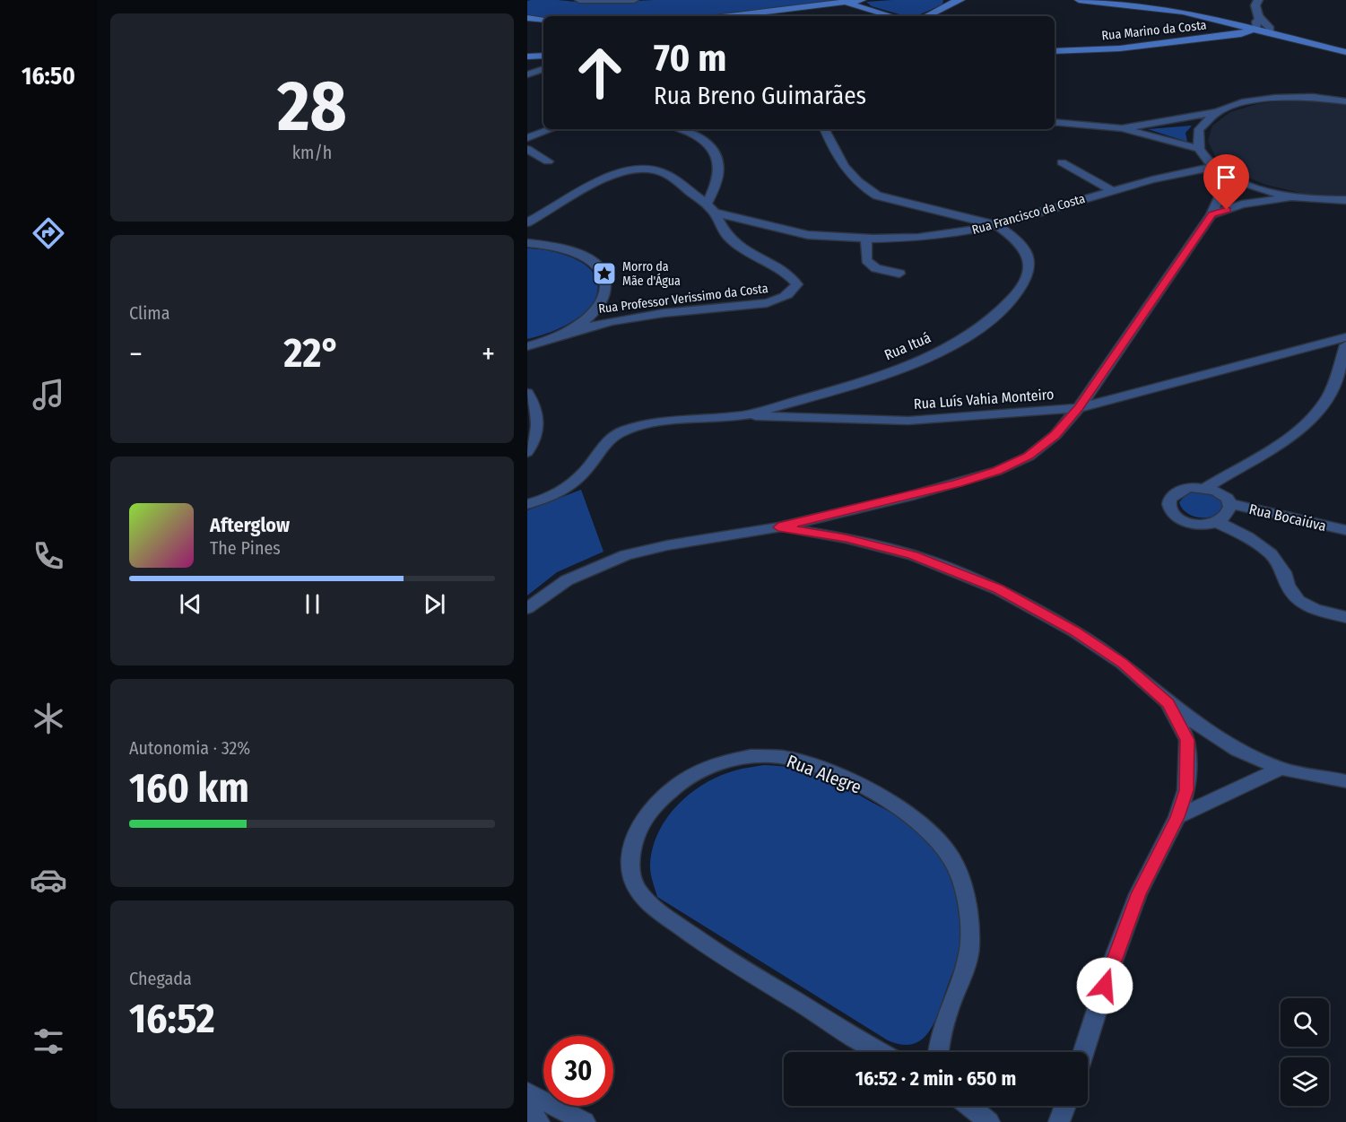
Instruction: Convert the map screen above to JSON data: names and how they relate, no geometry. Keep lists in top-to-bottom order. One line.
{"streets":{"street":["Rua Marino da Costa","Rua Francisco da Costa","Rua Professor Verissimo da Costa","Rua Ituá","Rua Luís Vahia Monteiro","Rua Bocaiúva","Rua Alegre"]},"crossings":[["Rua Francisco da Costa","Rua Professor Verissimo da Costa"],["Rua Francisco da Costa","Rua Ituá"],["Rua Ituá","Rua Luís Vahia Monteiro"]],"places":{"place":["Morro da Mãe d'Água"]},"page":{"tabs":"16:50","tile":[["28","km/h"],"Clima",["Autonomia · 32%","160 km"],["Chegada","16:52"]],"turn":["70 m","Rua Breno Guimarães"],"heat":["−","22°","+"],"song":["Afterglow","The Pines"],"limit":"30","trip":"16:52 · 2 min · 650 m"}}
